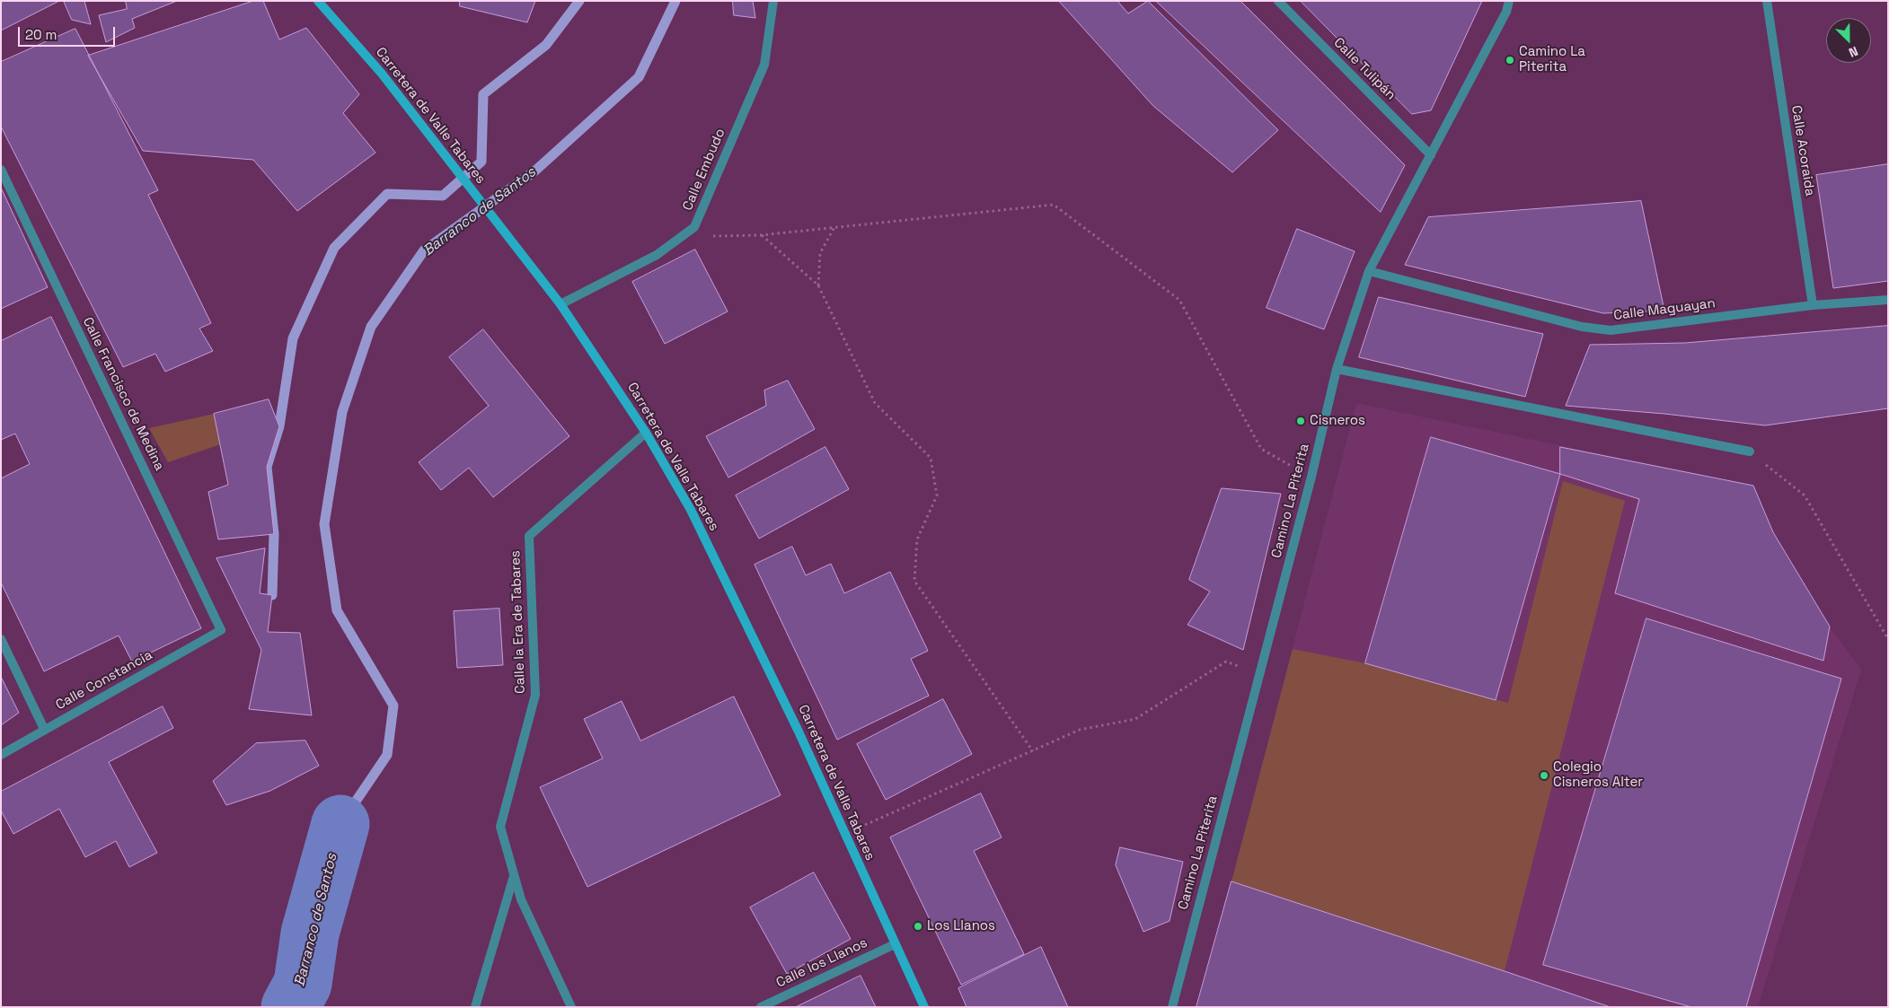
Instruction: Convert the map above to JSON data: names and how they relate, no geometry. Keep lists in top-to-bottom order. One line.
{"streets":{"main road":["Carretera de Valle Tabares"],"street":["Calle Tulipán","Calle Acoraida","Calle Embudo","Calle Maguayan","Calle Francisco de Medina","Camino La Piterita","Calle la Era de Tabares","Calle Constancia","Calle los Llanos"]},"crossings":[["Calle Tulipán","Camino La Piterita"],["Carretera de Valle Tabares","Calle Embudo"],["Carretera de Valle Tabares","Calle la Era de Tabares"],["Carretera de Valle Tabares","Calle los Llanos"],["Calle Acoraida","Calle Maguayan"],["Calle Maguayan","Camino La Piterita"],["Calle Francisco de Medina","Calle Constancia"]],"water":["Barranco de Santos"],"places":["Camino La Piterita","Cisneros","Colegio Cisneros Alter","Los Llanos"],"scale_bar":"20 m","north":"bottom right"}
